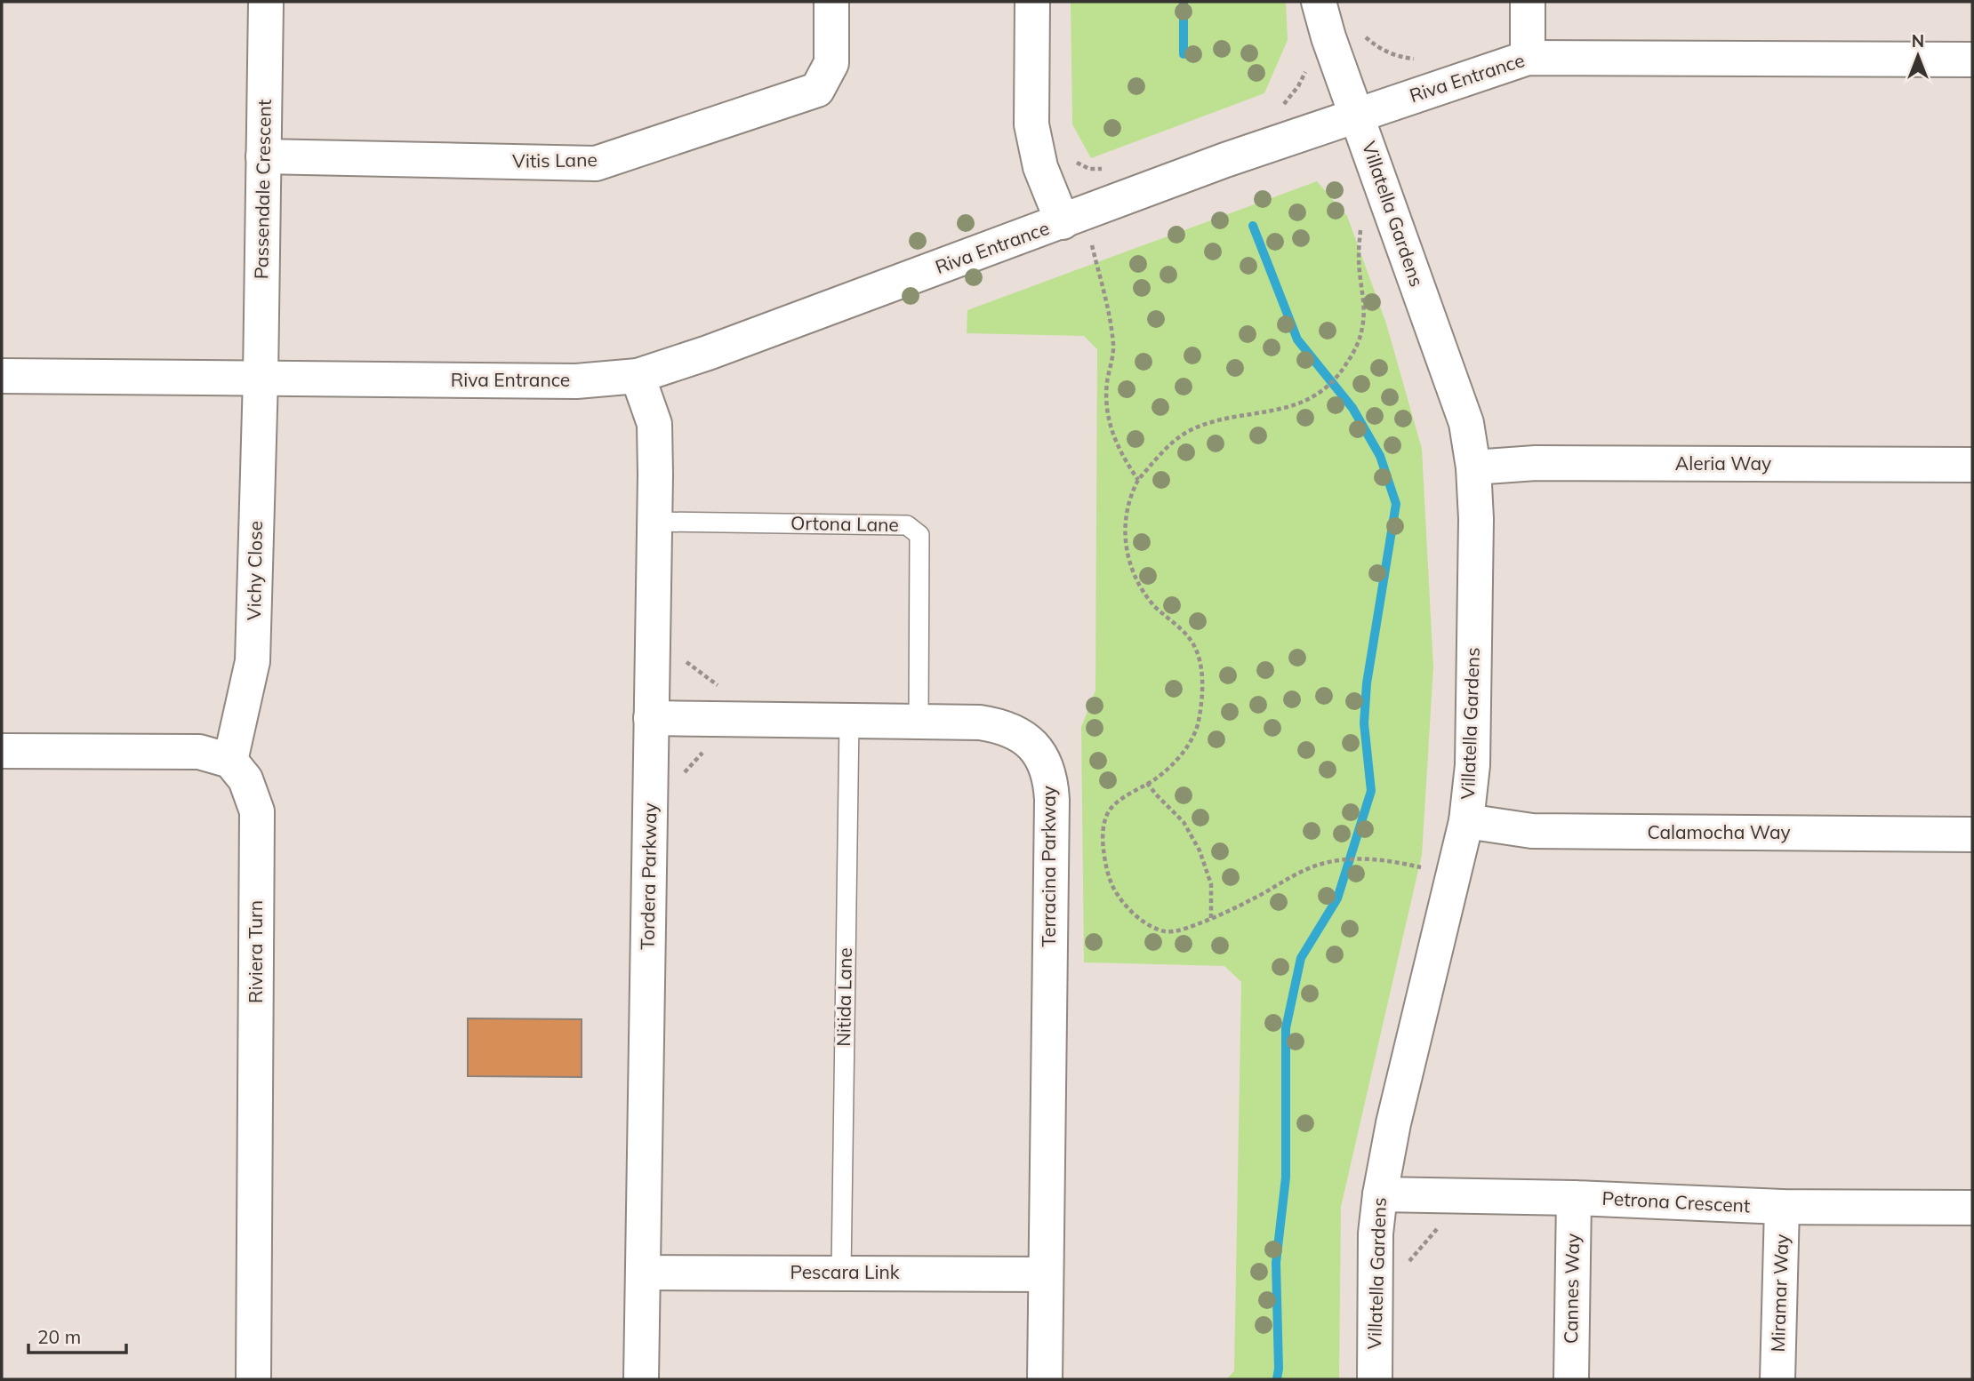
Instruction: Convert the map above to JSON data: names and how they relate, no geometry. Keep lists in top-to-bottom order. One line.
{"streets":{"street":["Riva Entrance","Vitis Lane","Passendale Crescent","Villatella Gardens","Aleria Way","Vichy Close","Calamocha Way","Terracina Parkway","Tordera Parkway","Riviera Turn","Petrona Crescent","Pescara Link","Cannes Way","Miramar Way"],"lane":["Ortona Lane","Nitida Lane"]},"crossings":[["Riva Entrance","Passendale Crescent"],["Riva Entrance","Villatella Gardens"],["Riva Entrance","Vichy Close"],["Riva Entrance","Tordera Parkway"],["Vitis Lane","Passendale Crescent"],["Passendale Crescent","Vichy Close"],["Villatella Gardens","Aleria Way"],["Villatella Gardens","Calamocha Way"],["Villatella Gardens","Petrona Crescent"],["Ortona Lane","Terracina Parkway"],["Ortona Lane","Tordera Parkway"],["Vichy Close","Riviera Turn"],["Terracina Parkway","Tordera Parkway"],["Terracina Parkway","Nitida Lane"],["Terracina Parkway","Pescara Link"],["Tordera Parkway","Pescara Link"],["Nitida Lane","Pescara Link"],["Petrona Crescent","Cannes Way"],["Petrona Crescent","Miramar Way"]],"scale_bar":"20 m","north":"top"}
